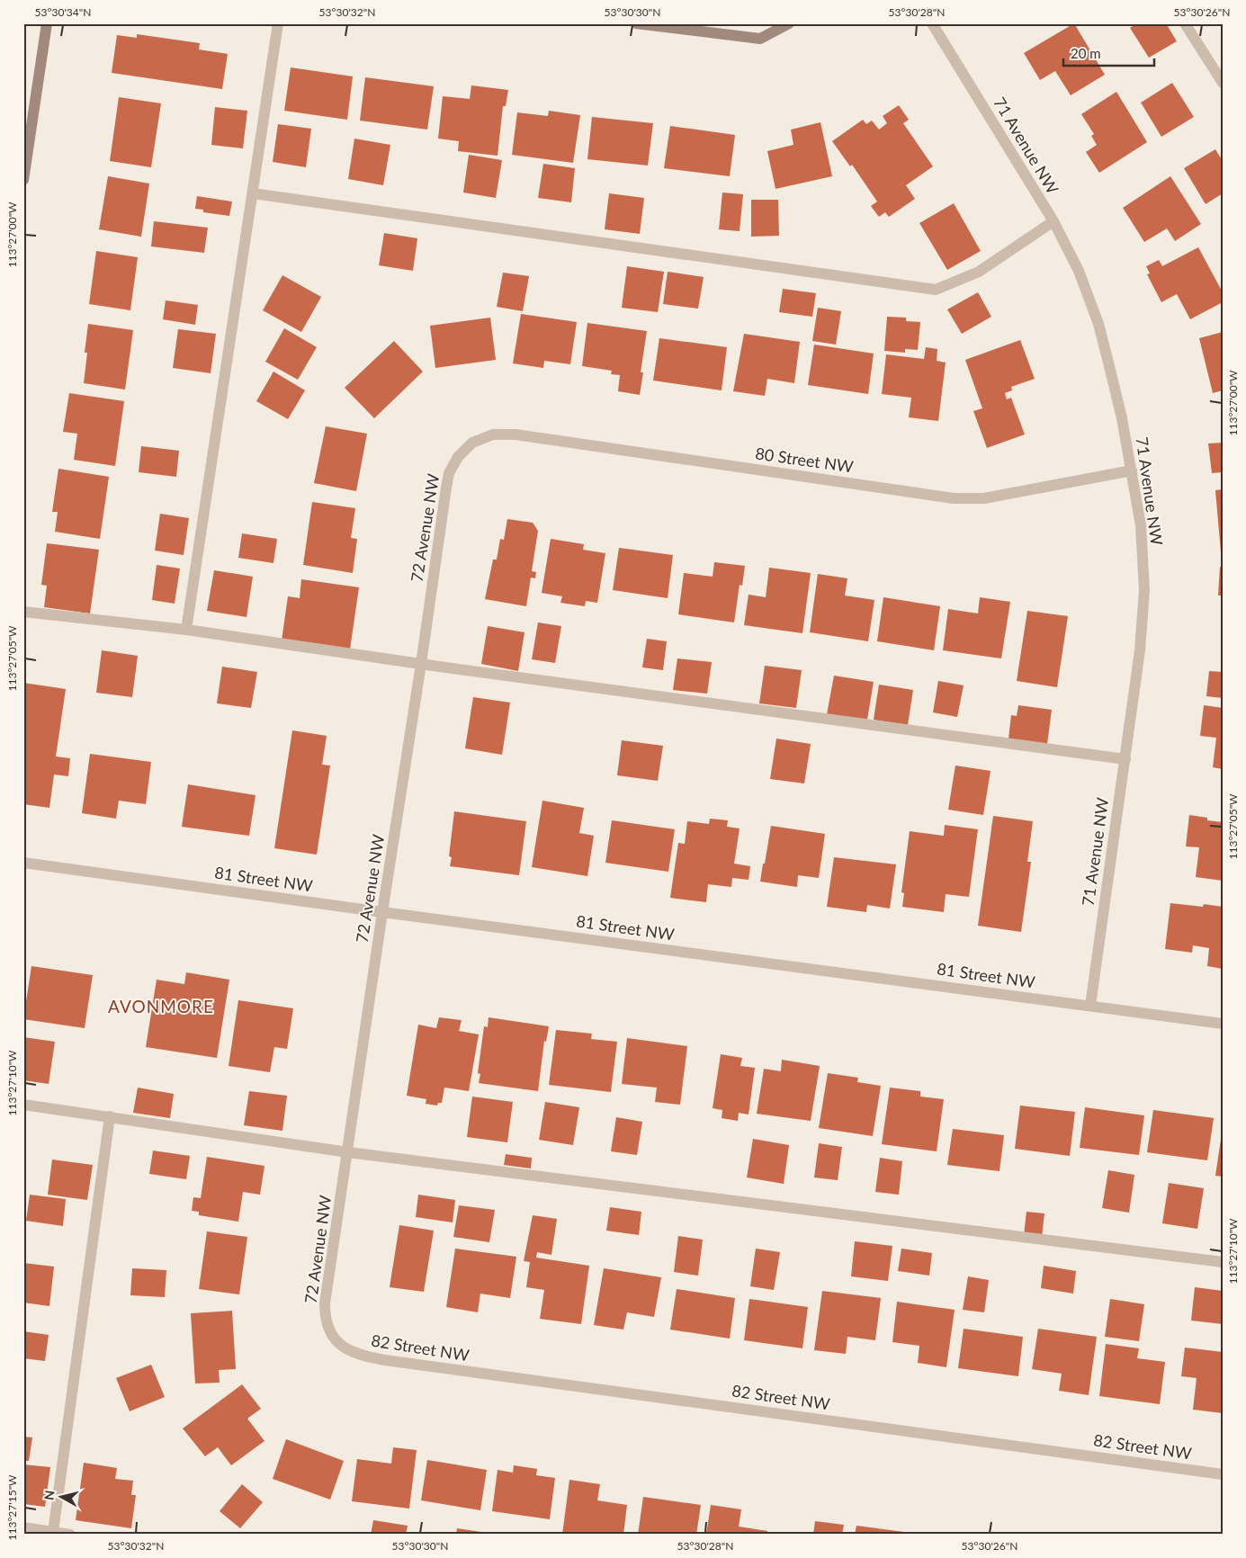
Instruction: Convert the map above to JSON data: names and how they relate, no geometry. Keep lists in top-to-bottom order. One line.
{"streets":{"street":["71 Avenue NW","80 Street NW","72 Avenue NW","81 Street NW","82 Street NW"]},"crossings":[["71 Avenue NW","80 Street NW"],["71 Avenue NW","81 Street NW"],["80 Street NW","72 Avenue NW"],["72 Avenue NW","81 Street NW"],["72 Avenue NW","82 Street NW"]],"districts":["AVONMORE"],"scale_bar":"20 m","north":"left","coordinates":["53°30'34\"N","53°30'32\"N","53°30'30\"N","53°30'28\"N","53°30'26\"N","113°27'00\"W","113°27'05\"W","113°27'10\"W","113°27'15\"W"]}
